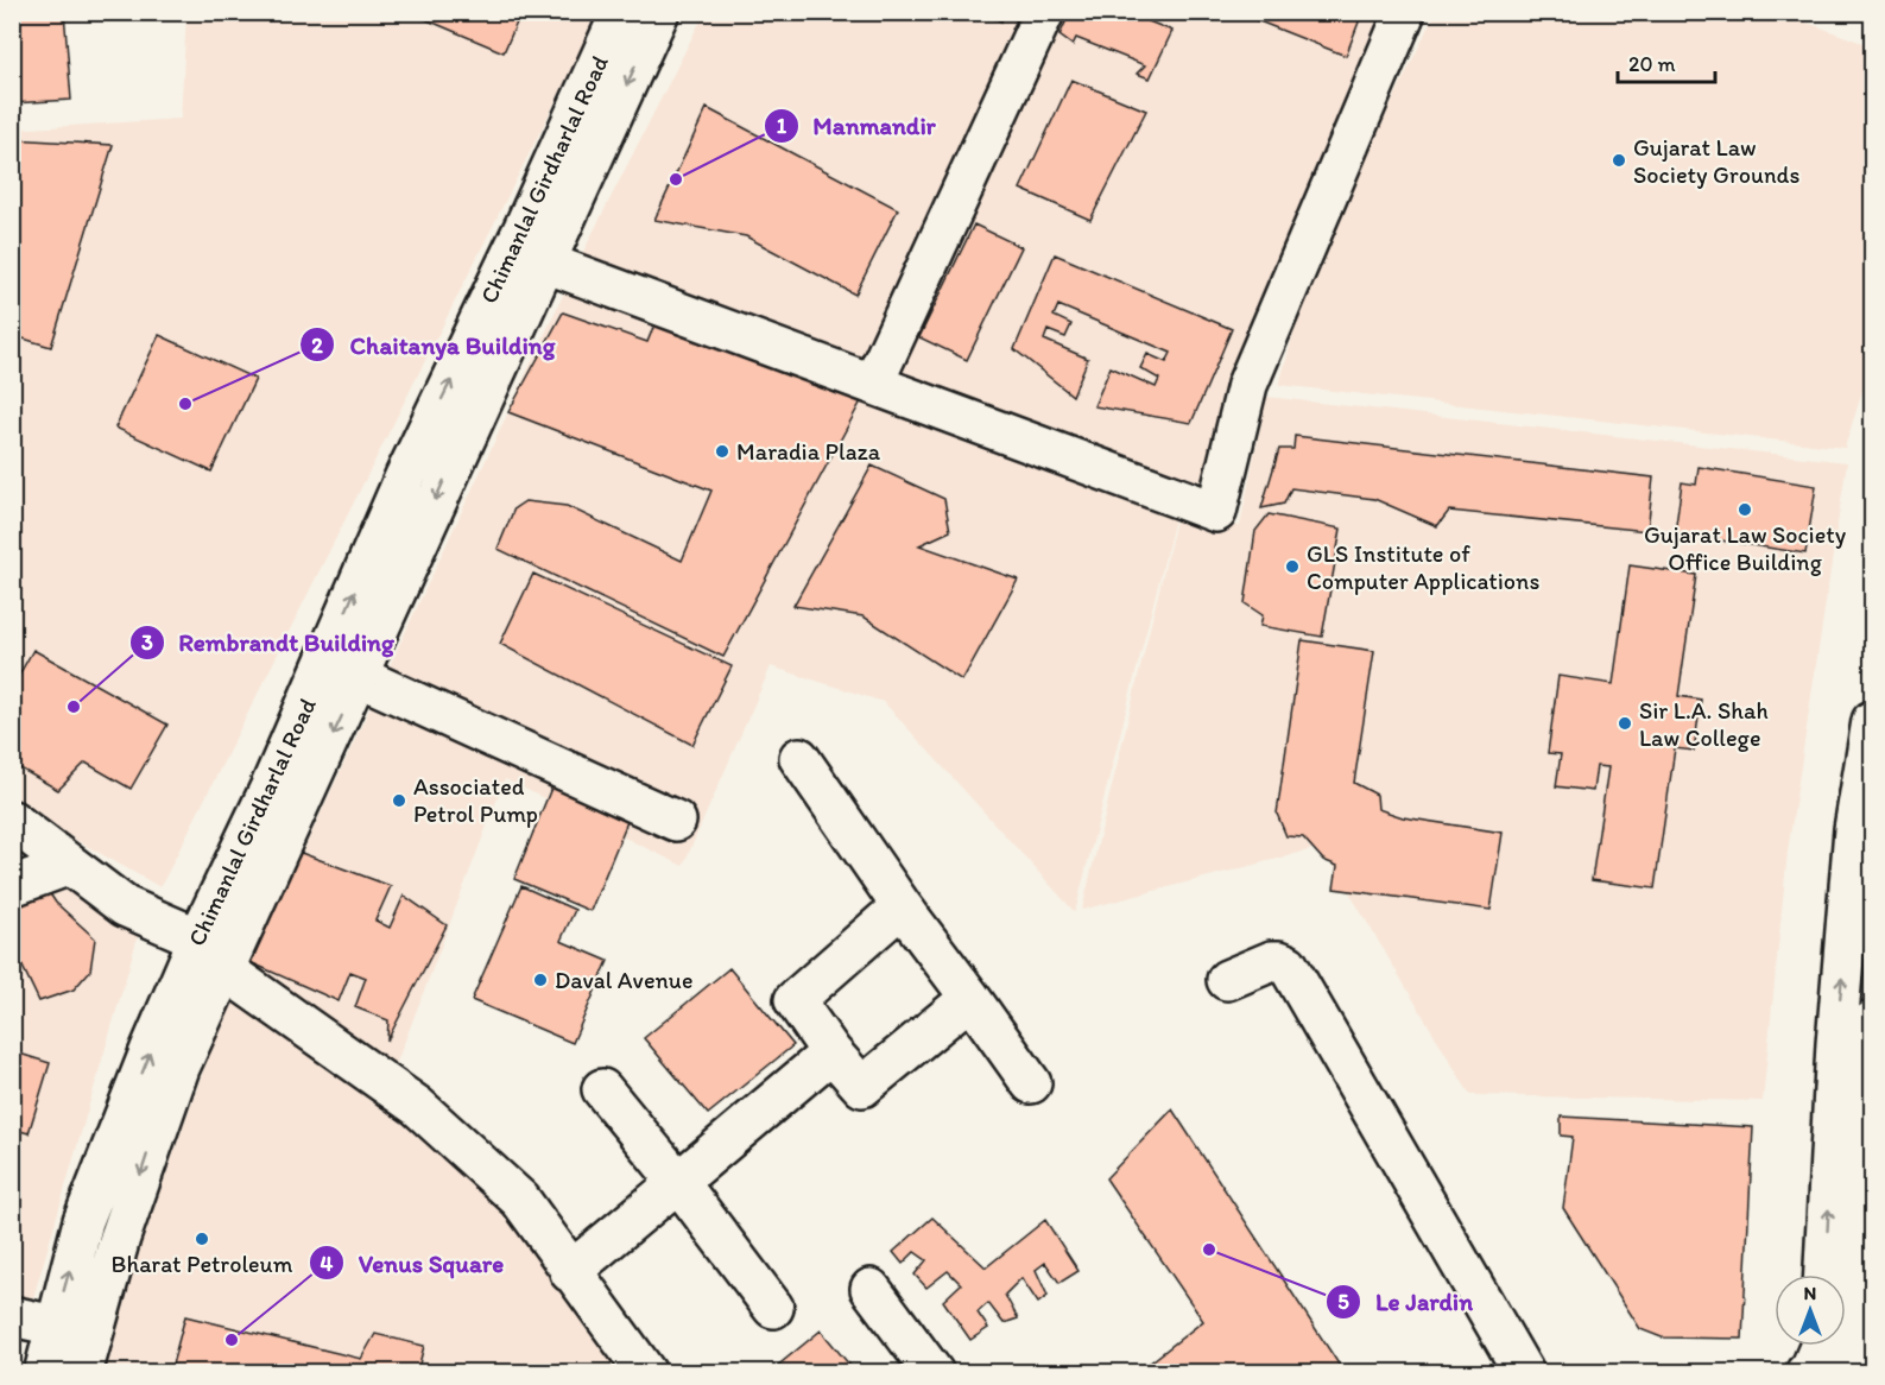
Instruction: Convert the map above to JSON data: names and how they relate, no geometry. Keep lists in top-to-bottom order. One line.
{"streets":{"street":["Chimanlal Girdharlal Road"]},"places":["Gujarat Law Society Grounds","Manmandir","Chaitanya Building","Maradia Plaza","Gujarat Law Society Office Building","GLS Institute of Computer Applications","Rembrandt Building","Sir L.A. Shah Law College","Associated Petrol Pump","Daval Avenue","Bharat Petroleum","Le Jardin","Venus Square"],"scale_bar":"20 m","north":"top"}
